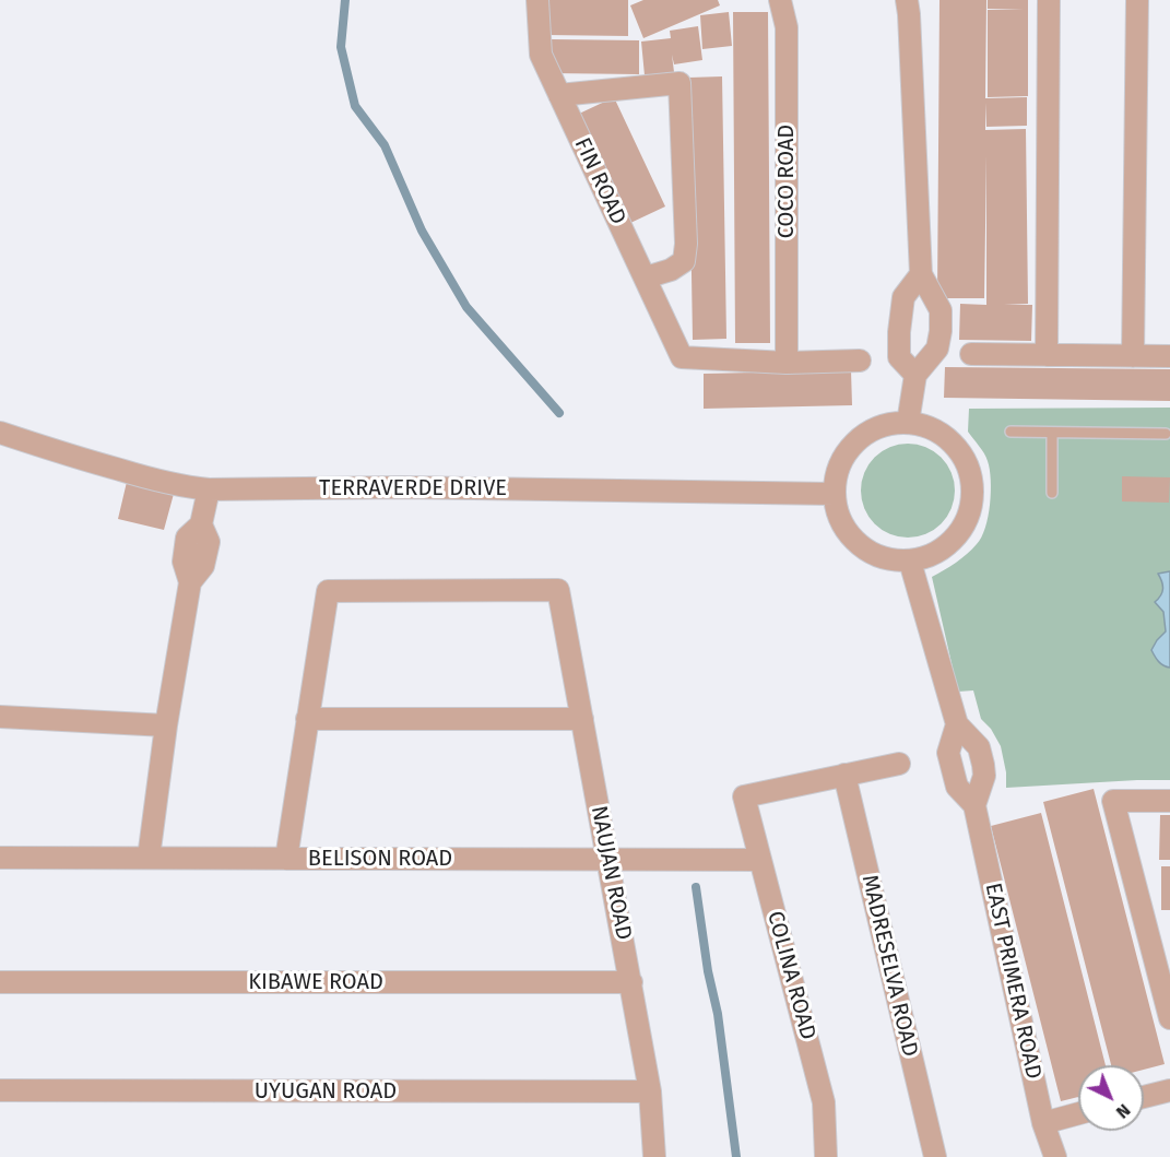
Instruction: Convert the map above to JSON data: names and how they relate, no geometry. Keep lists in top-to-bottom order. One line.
{"streets":{"street":["FIN ROAD","COCO ROAD","TERRAVERDE DRIVE","BELISON ROAD","NAUJAN ROAD","MADRESELVA ROAD","COLINA ROAD","EAST PRIMERA ROAD","KIBAWE ROAD","UYUGAN ROAD"]},"crossings":[["FIN ROAD","COCO ROAD"],["TERRAVERDE DRIVE","EAST PRIMERA ROAD"],["BELISON ROAD","NAUJAN ROAD"],["BELISON ROAD","COLINA ROAD"],["NAUJAN ROAD","KIBAWE ROAD"],["NAUJAN ROAD","UYUGAN ROAD"],["MADRESELVA ROAD","COLINA ROAD"]],"north":"bottom right"}
